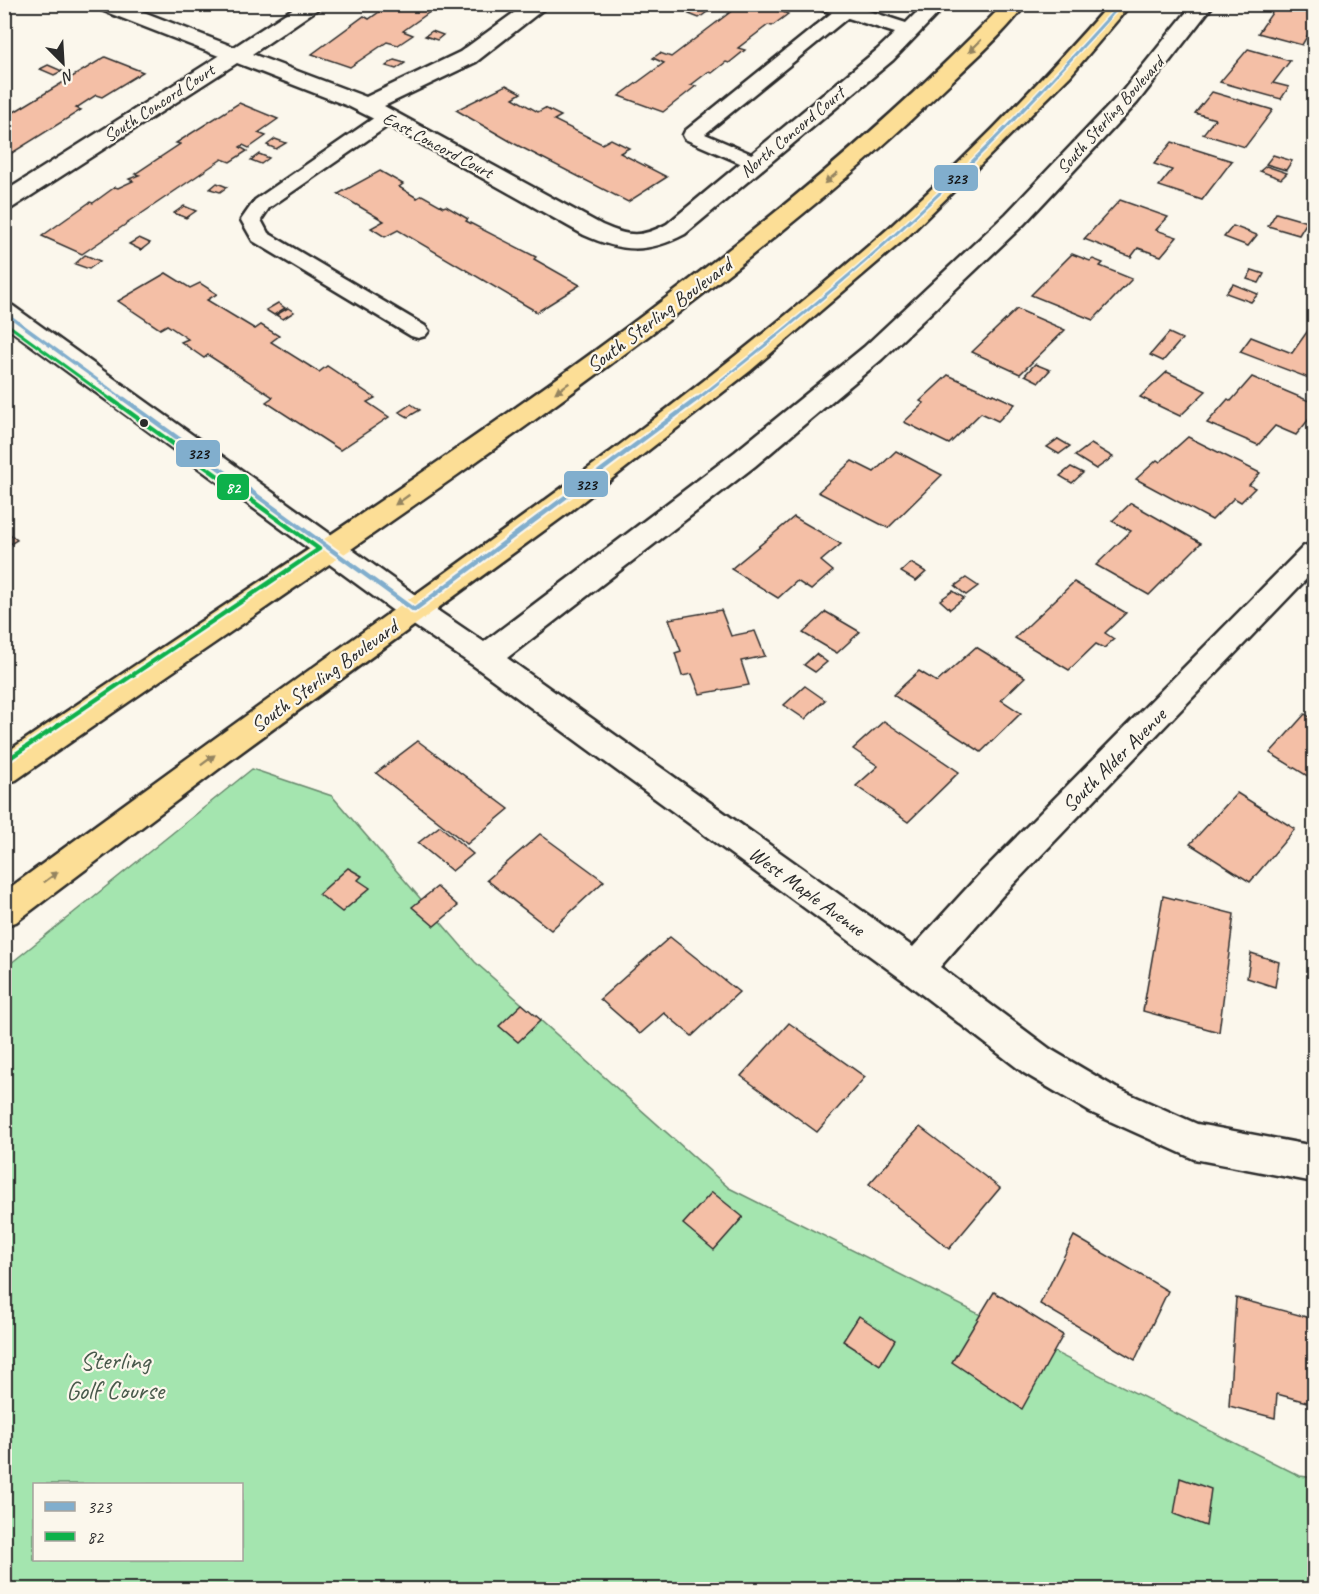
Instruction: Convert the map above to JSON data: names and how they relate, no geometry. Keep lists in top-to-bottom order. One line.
{"streets":{"main road":["South Sterling Boulevard"],"street":["South Concord Court","North Concord Court","East Concord Court","South Alder Avenue","West Maple Avenue"]},"crossings":[["South Concord Court","East Concord Court"],["South Sterling Boulevard","West Maple Avenue"],["North Concord Court","East Concord Court"],["South Alder Avenue","West Maple Avenue"]],"parks":["Sterling Golf Course"],"lines":["transit line 323","transit line 82"],"legend":["323","82"],"north":"bottom right"}
